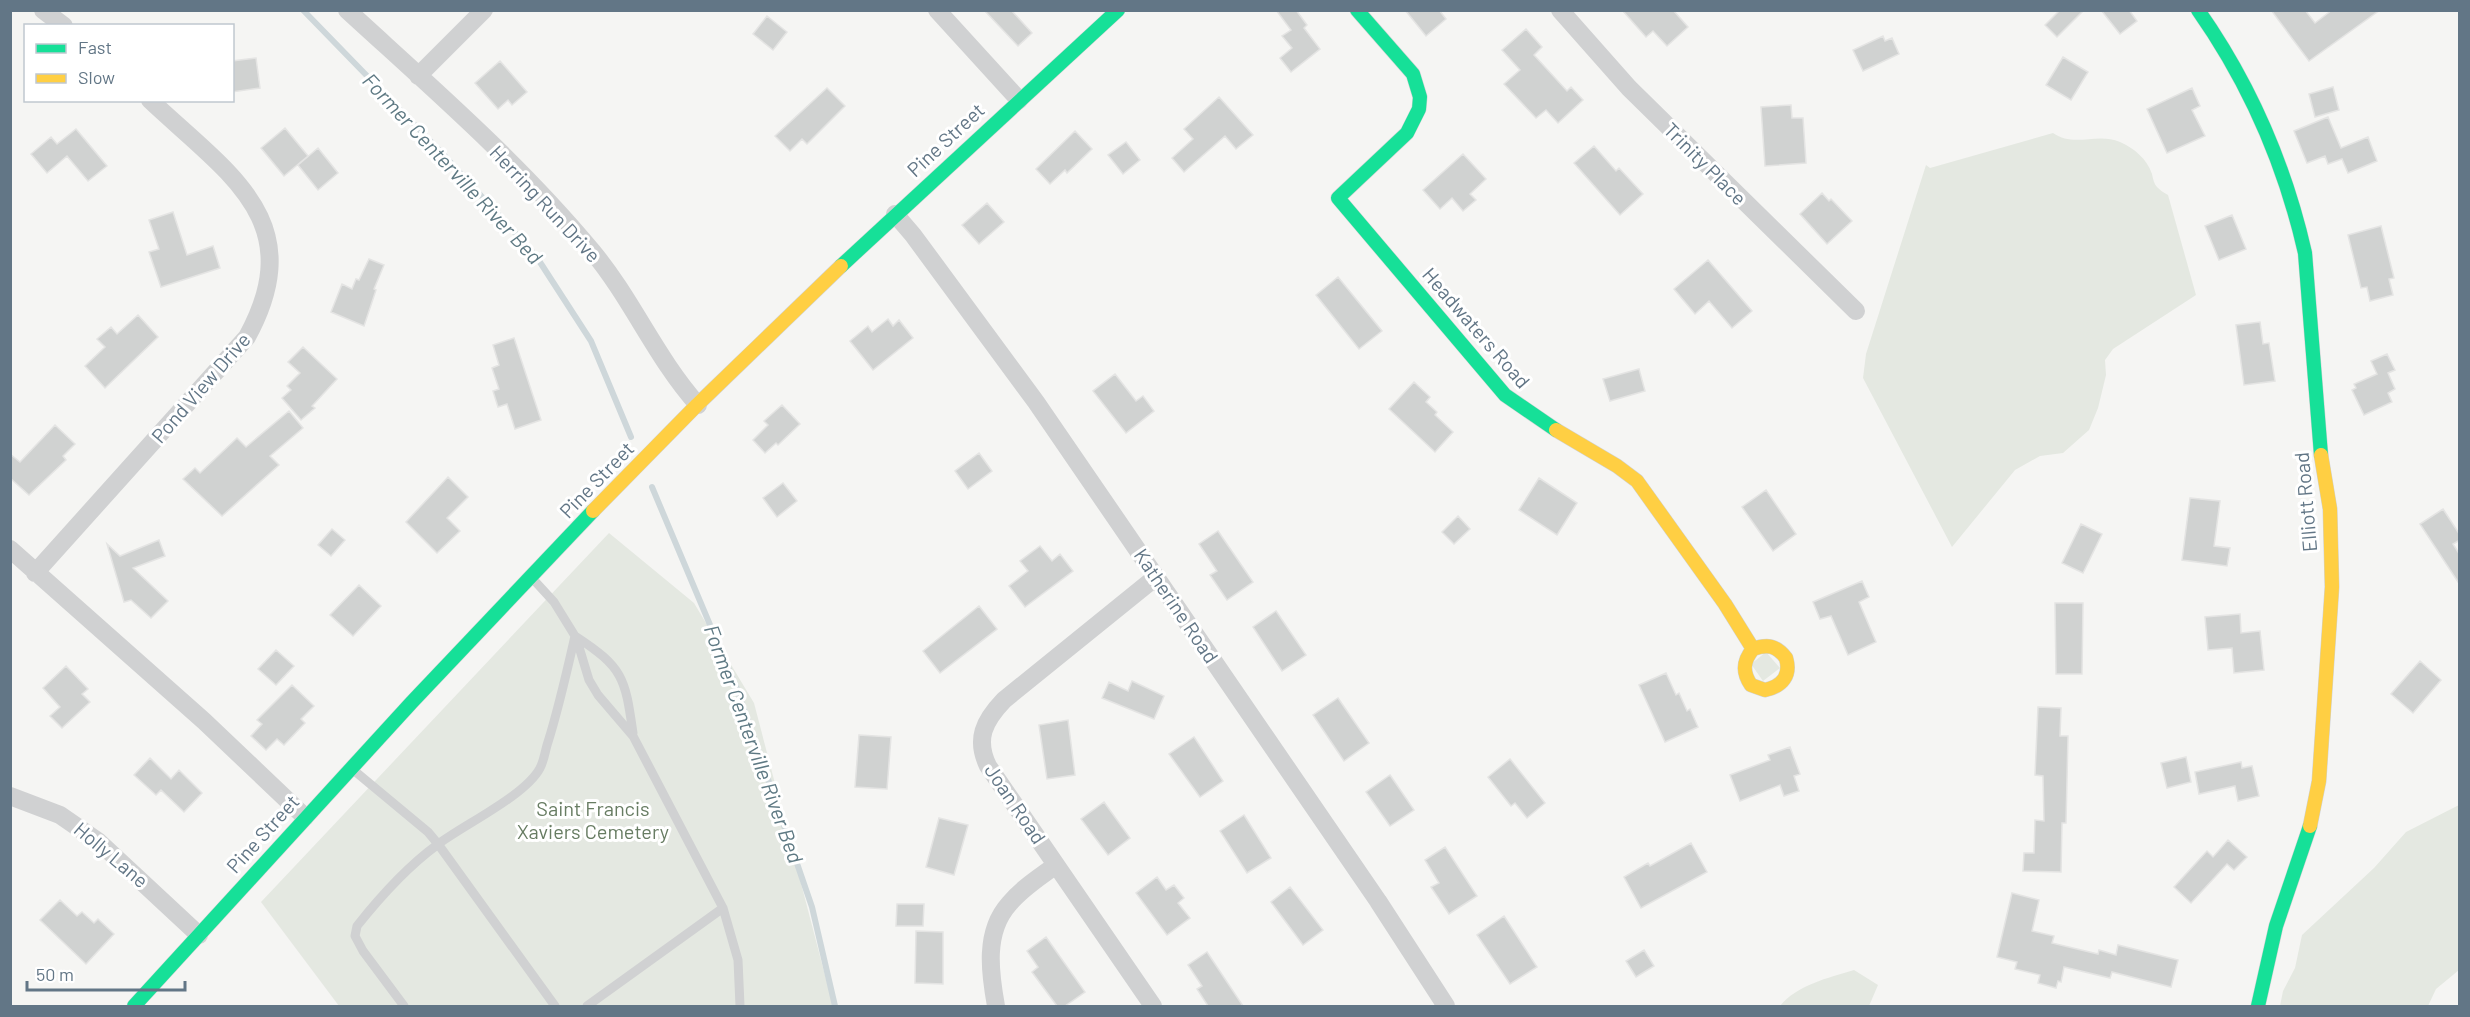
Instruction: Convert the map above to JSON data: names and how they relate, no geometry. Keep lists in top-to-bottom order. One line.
{"streets":{"street":["Pine Street","Trinity Place","Herring Run Drive","Headwaters Road","Pond View Drive","Elliott Road","Katherine Road","Joan Road","Holly Lane"]},"crossings":[["Pine Street","Herring Run Drive"],["Pine Street","Katherine Road"],["Pine Street","Holly Lane"],["Katherine Road","Joan Road"]],"water":["Former Centerville River Bed"],"parks":["Saint Francis Xaviers Cemetery"],"legend":["Fast","Slow"],"scale_bar":"50 m"}
